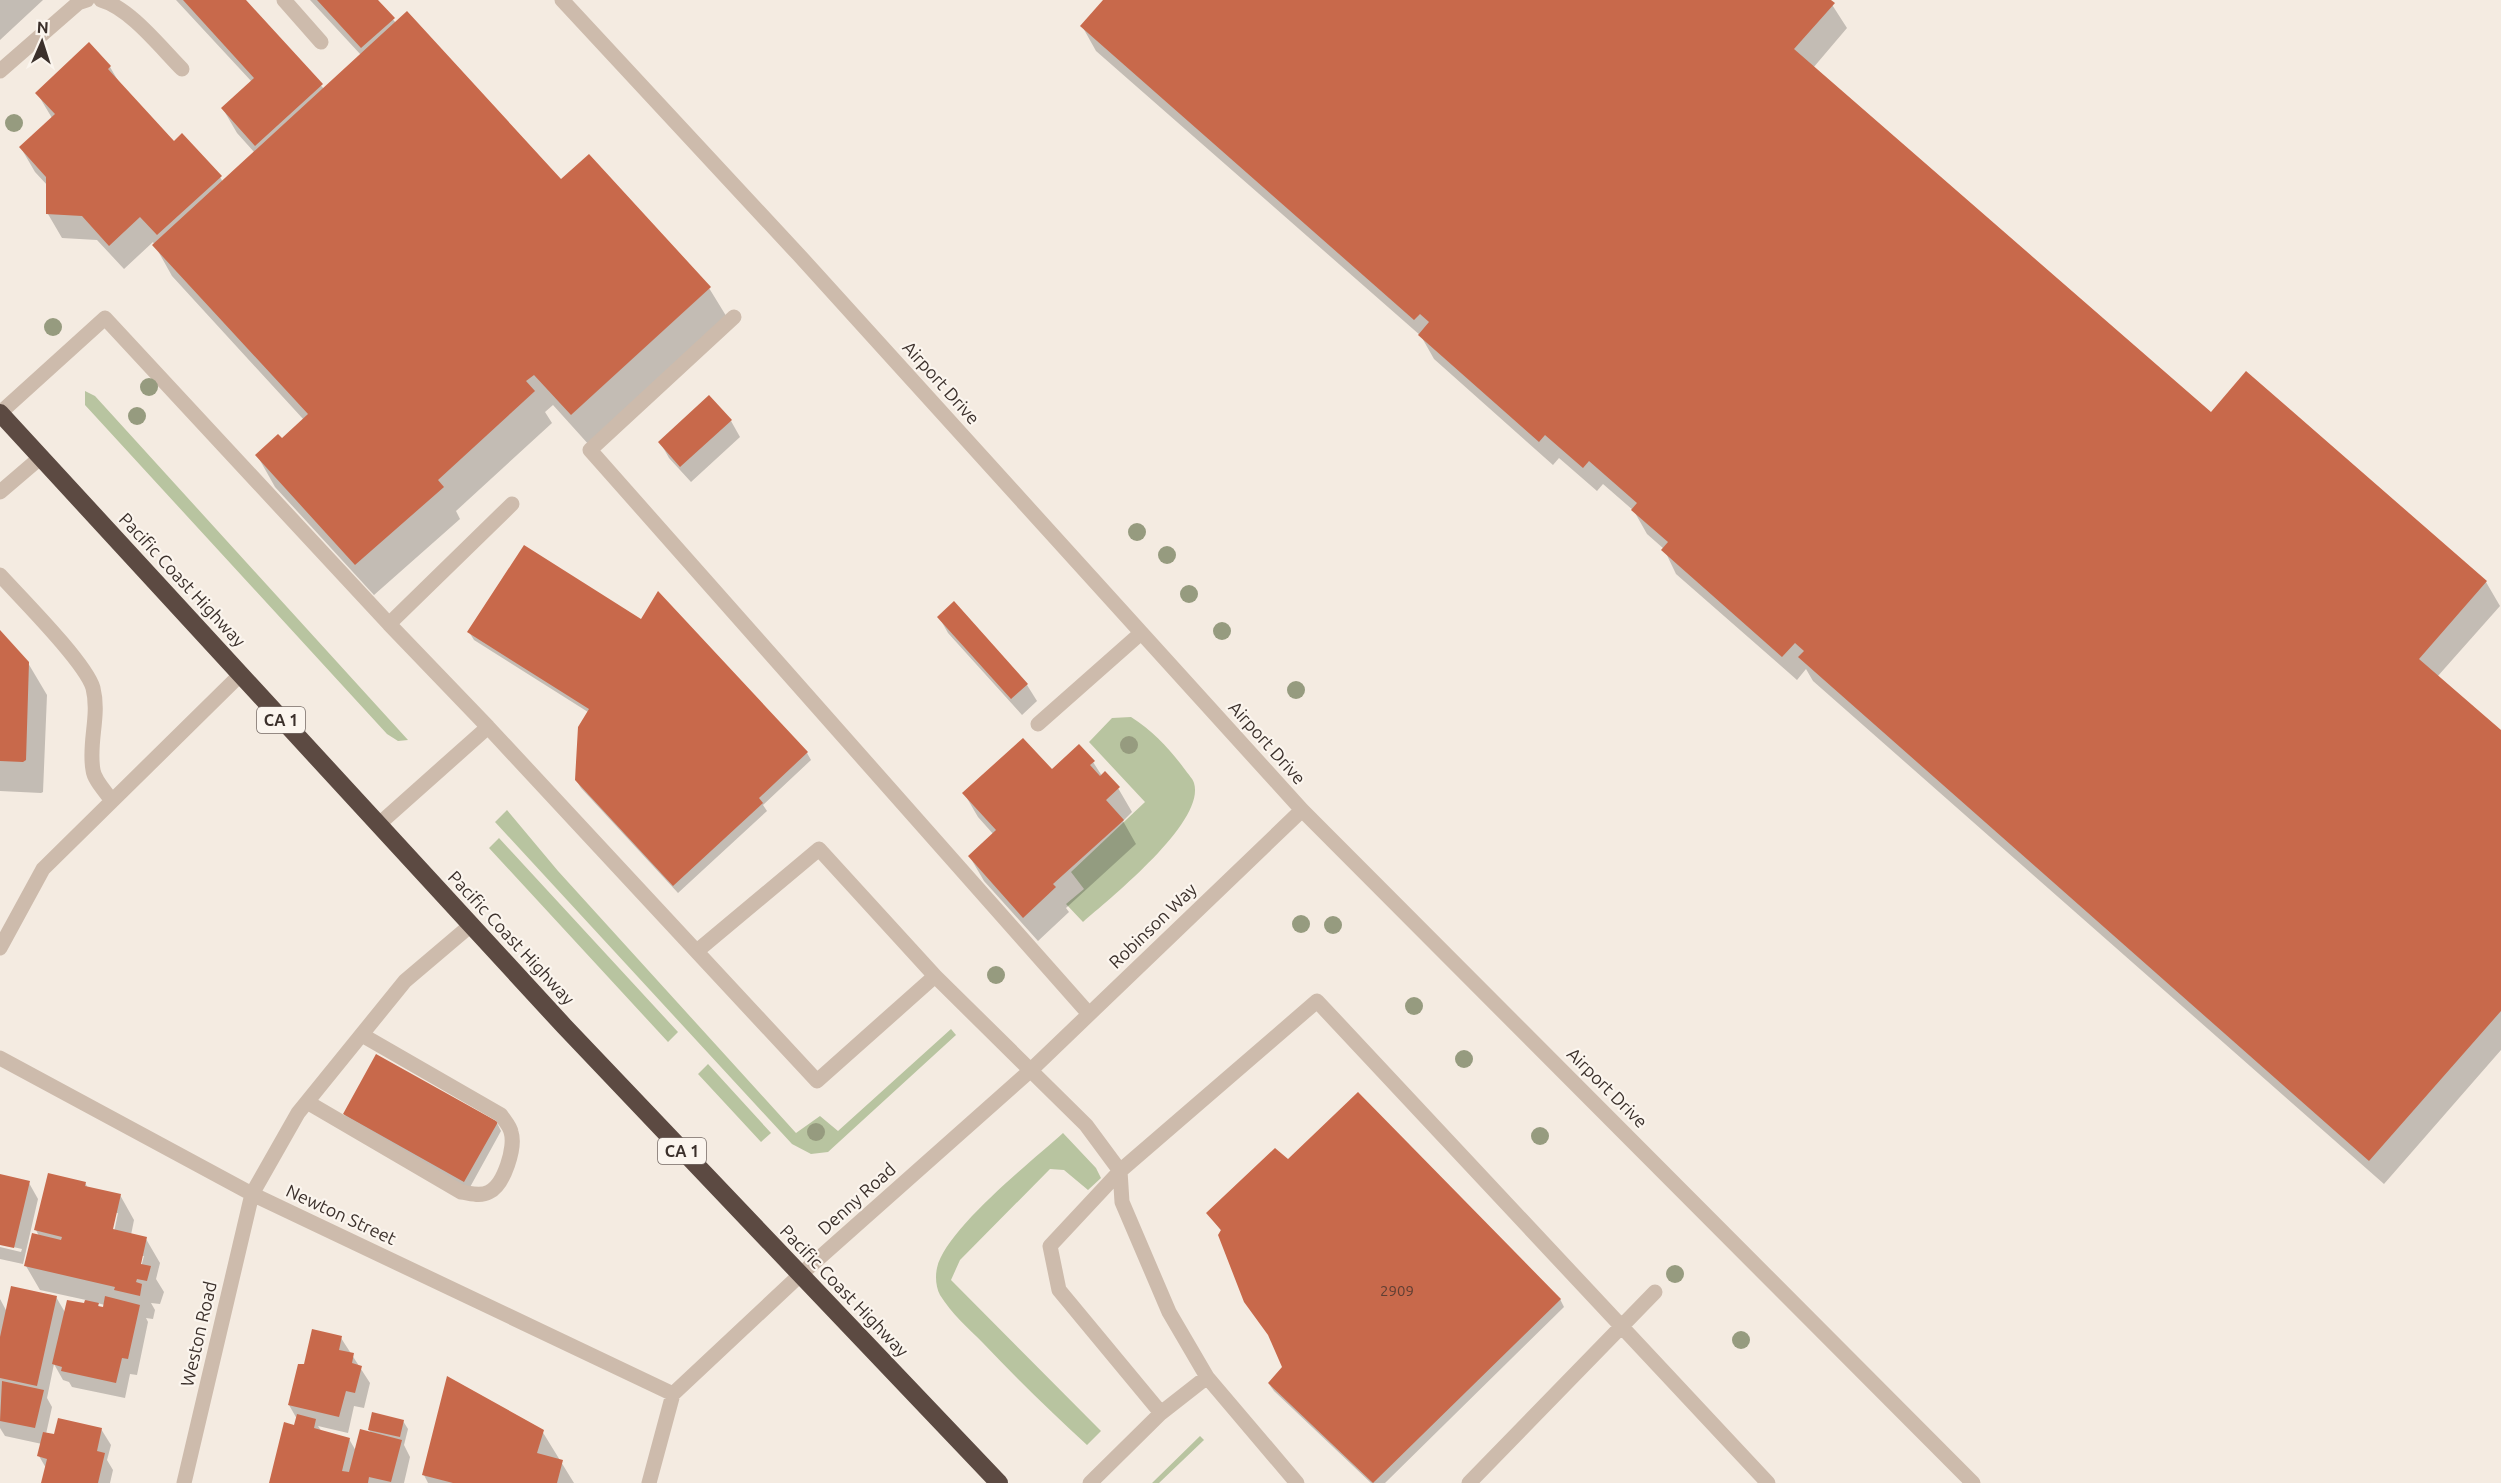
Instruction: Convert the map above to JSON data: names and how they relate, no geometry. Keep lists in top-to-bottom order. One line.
{"streets":{"highway":["Pacific Coast Highway","CA 1"],"street":["Airport Drive","Robinson Way","Denny Road","Newton Street","Weston Road"]},"crossings":[["Airport Drive","Robinson Way"],["Pacific Coast Highway","Denny Road"],["Pacific Coast Highway","Weston Road"],["Robinson Way","Denny Road"],["Denny Road","Newton Street"],["Newton Street","Weston Road"]],"house_numbers":["2909"],"north":"top"}
